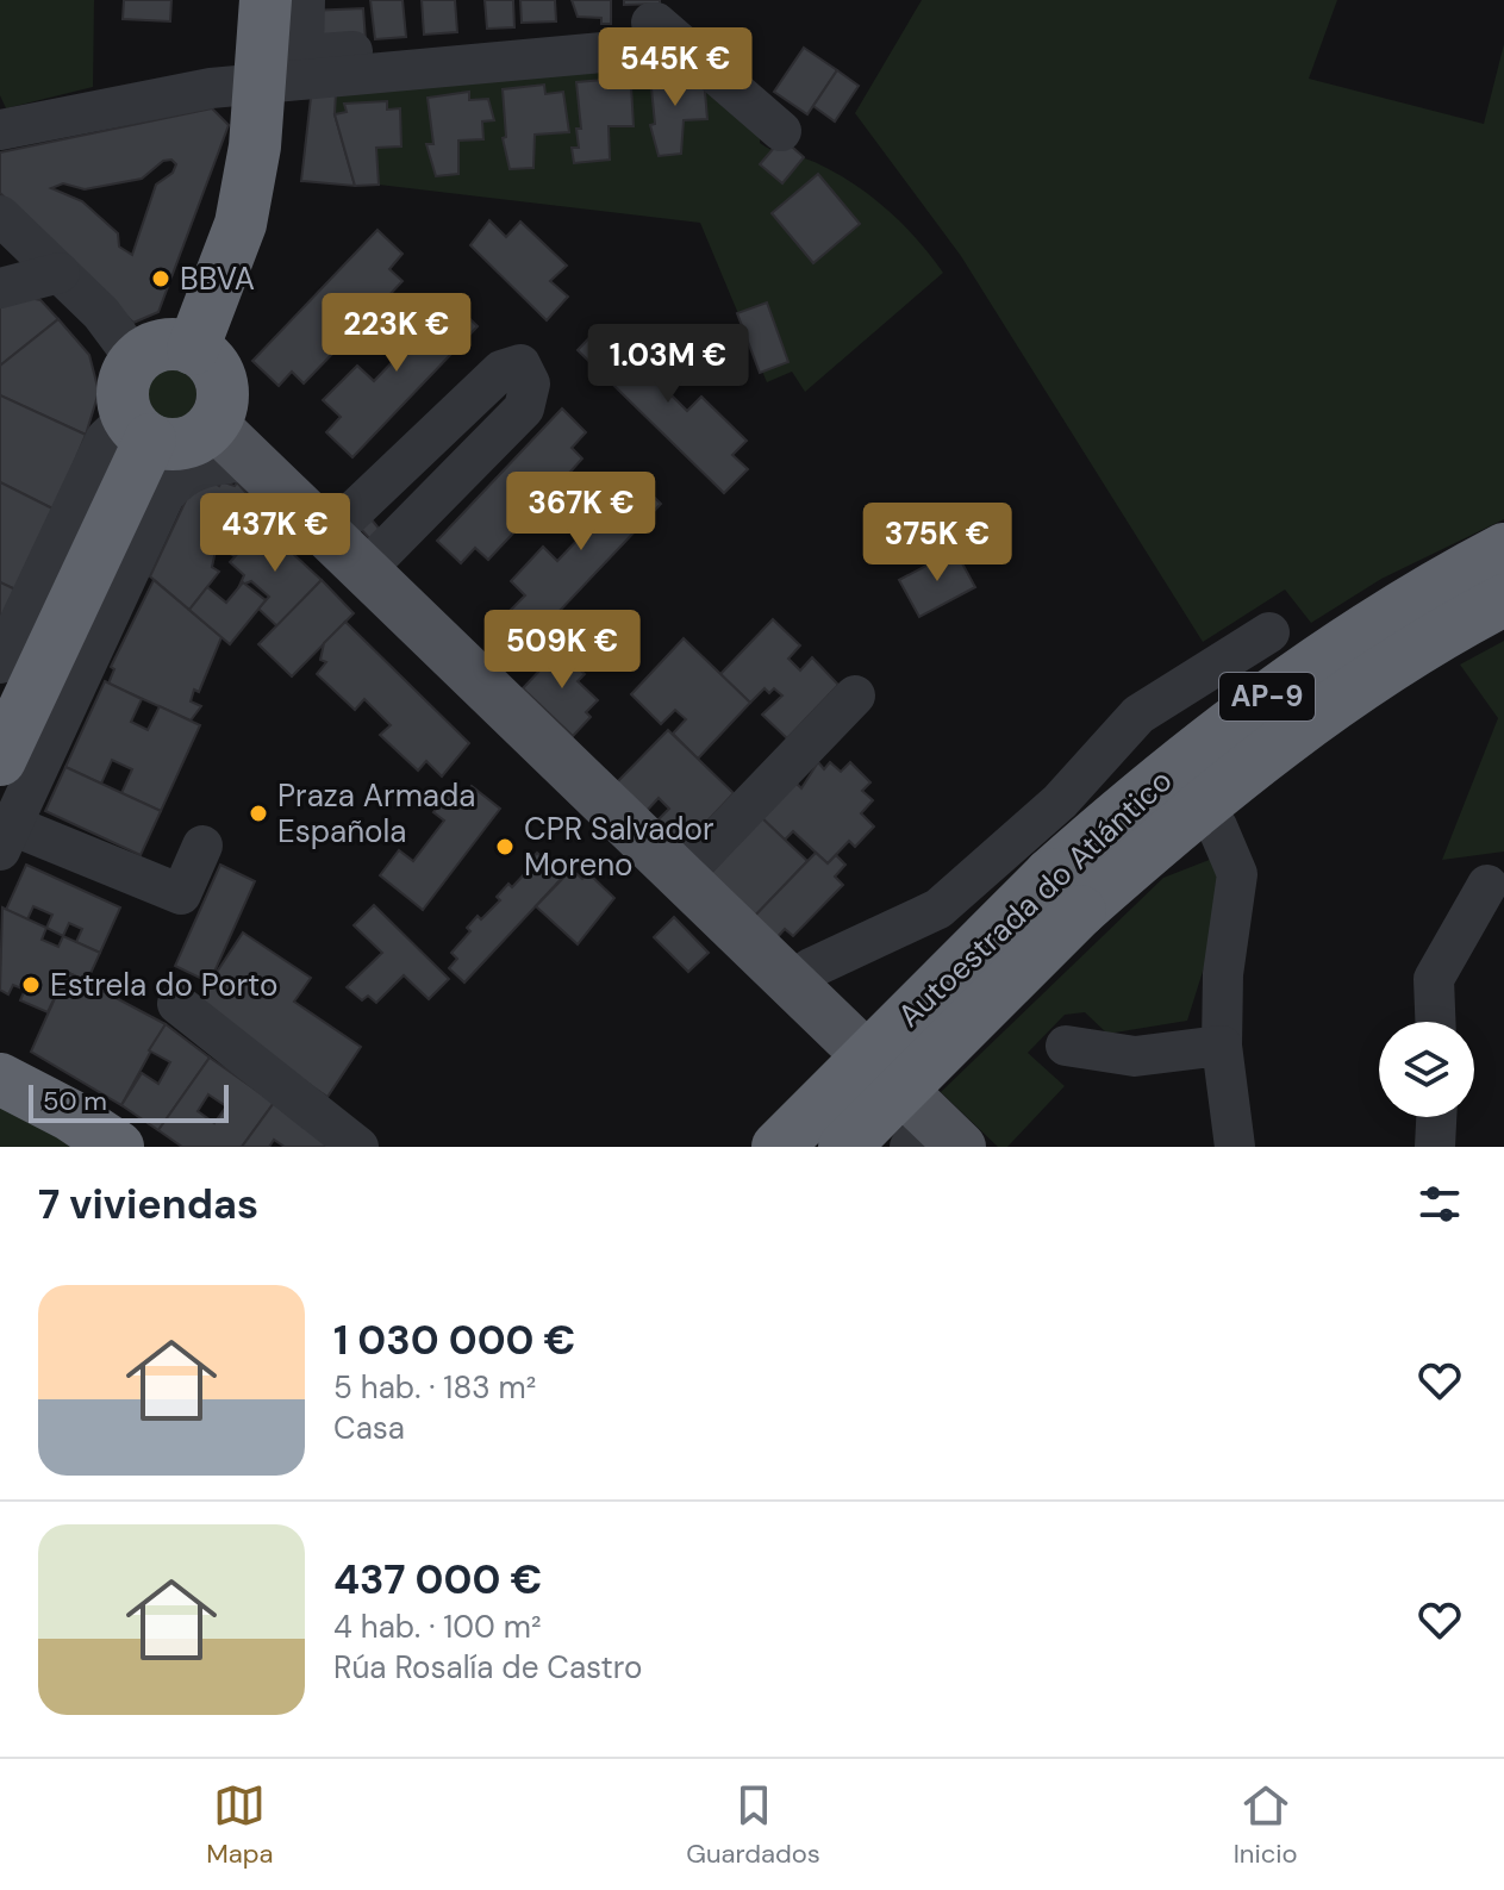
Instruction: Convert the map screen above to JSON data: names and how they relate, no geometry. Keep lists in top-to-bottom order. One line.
{"streets":{"highway":["AP-9","Autoestrada do Atlántico"]},"places":["BBVA","Praza Armada Española","CPR Salvador Moreno","Estrela do Porto"],"scale_bar":"50 m","page":{"price":["545K €","223K €","1.03M €","367K €","437K €","375K €","509K €"],"scale":"50 m","heading":"7 viviendas","list":[{"name":"1 030 000 €","note":"5 hab. · 183 m² · Casa"},{"name":"437 000 €","note":"4 hab. · 100 m² · Rúa Rosalía de Castro"}],"tabs":["Mapa","Guardados","Inicio"]}}
